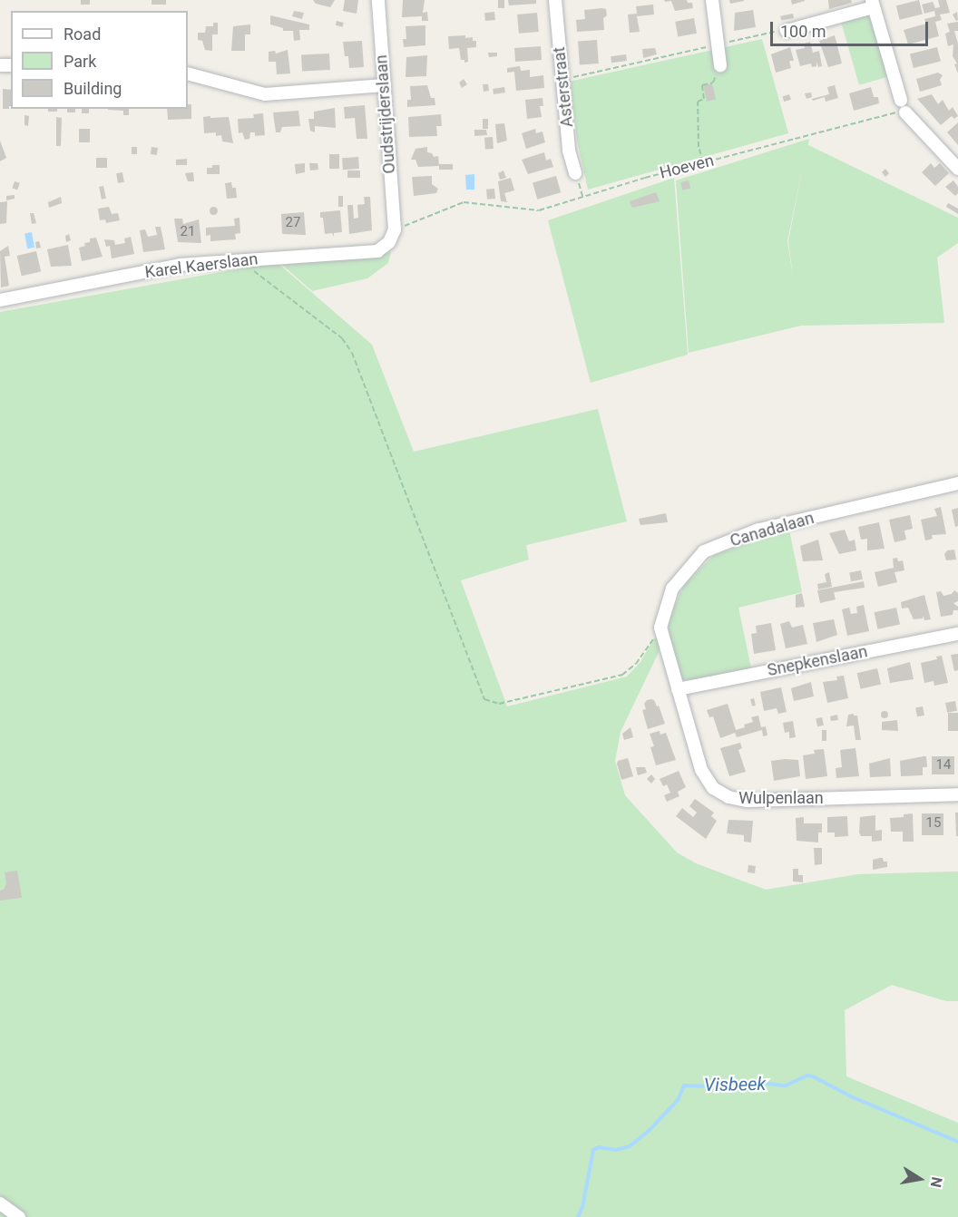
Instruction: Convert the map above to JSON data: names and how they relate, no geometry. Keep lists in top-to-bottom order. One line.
{"streets":{"street":["Asterstraat","Oudstrijderslaan","Karel Kaerslaan","Canadalaan","Snepkenslaan","Wulpenlaan"],"path":["Hoeven"]},"crossings":[["Oudstrijderslaan","Hoeven"],["Oudstrijderslaan","Karel Kaerslaan"],["Hoeven","Karel Kaerslaan"],["Snepkenslaan","Wulpenlaan"]],"water":["Visbeek"],"house_numbers":["27","21","14","15"],"legend":["Road","Park","Building"],"scale_bar":"100 m","north":"right"}
